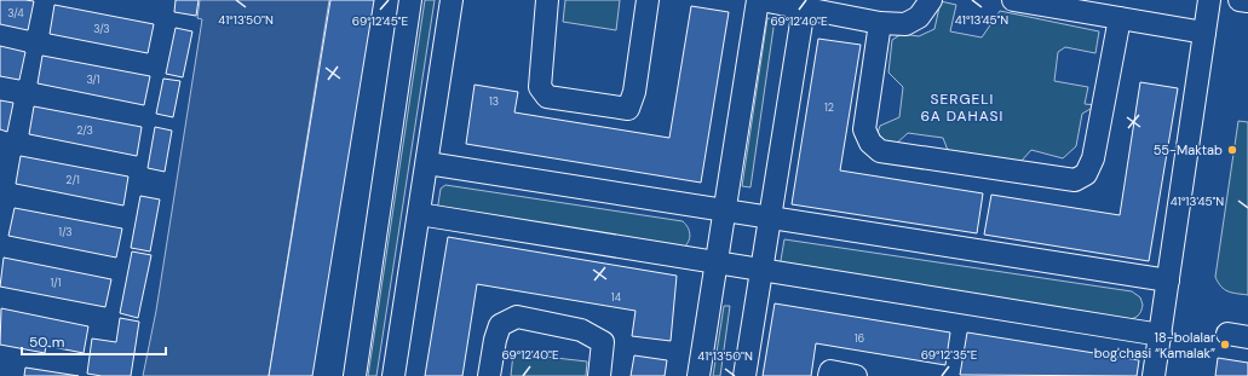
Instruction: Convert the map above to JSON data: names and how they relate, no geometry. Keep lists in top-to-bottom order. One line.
{"districts":["SERGELI 6A DAHASI"],"places":["55-Maktab","18-bolalar bog'chasi “Kamalak”"],"house_numbers":["3/4","3/3","3/1","13","12","2/3","2/1","1/3","1/1","14","16"],"scale_bar":"50 m","coordinates":["41°13'50\"N","41°13'45\"N","69°12'45\"E","69°12'40\"E","69°12'35\"E"]}
